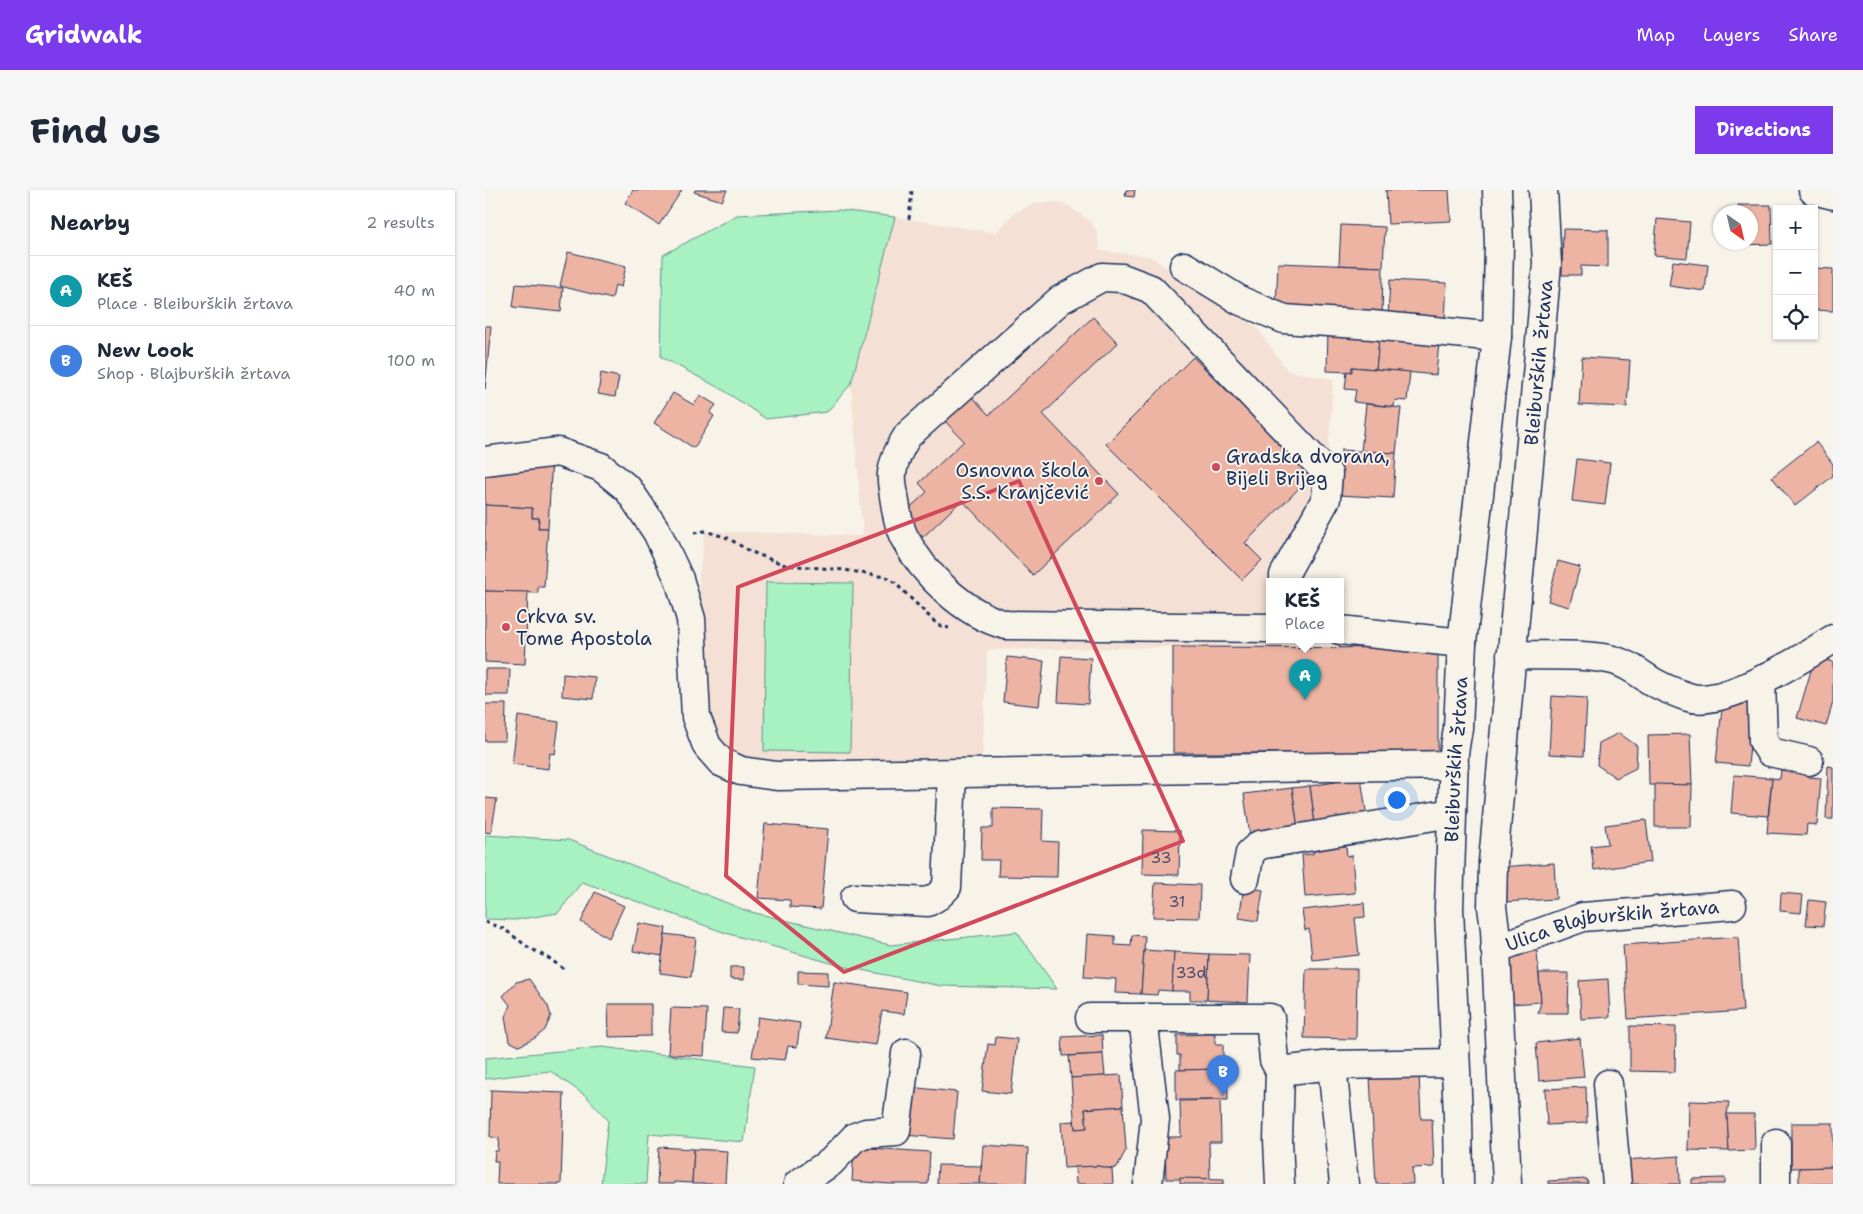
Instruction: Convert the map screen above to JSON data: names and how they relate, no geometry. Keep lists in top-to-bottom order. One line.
{"streets":{"street":["Bleiburških žrtava","Ulica Blajburških žrtava"]},"crossings":[["Bleiburških žrtava","Ulica Blajburških žrtava"]],"places":["Gradska dvorana, Bijeli Brijeg","Osnovna škola S.S. Kranjčević","Crkva sv. Tome Apostola"],"house_numbers":["33","31","33d"],"north":"bottom right","page":{"header":"Gridwalk","nav":["Map","Layers","Share"],"buttons":"Directions","title":"Find us","heading":["Nearby","2 results"],"map_buttons":["+","−"],"list":[{"mark":"A","name":"KEŠ","note":"Place · Bleiburških žrtava","value":"40 m"},{"mark":"B","name":"New Look","note":"Shop · Blajburških žrtava","value":"100 m"}],"popup":["KEŠ","Place"],"pins":["A","B"]}}
